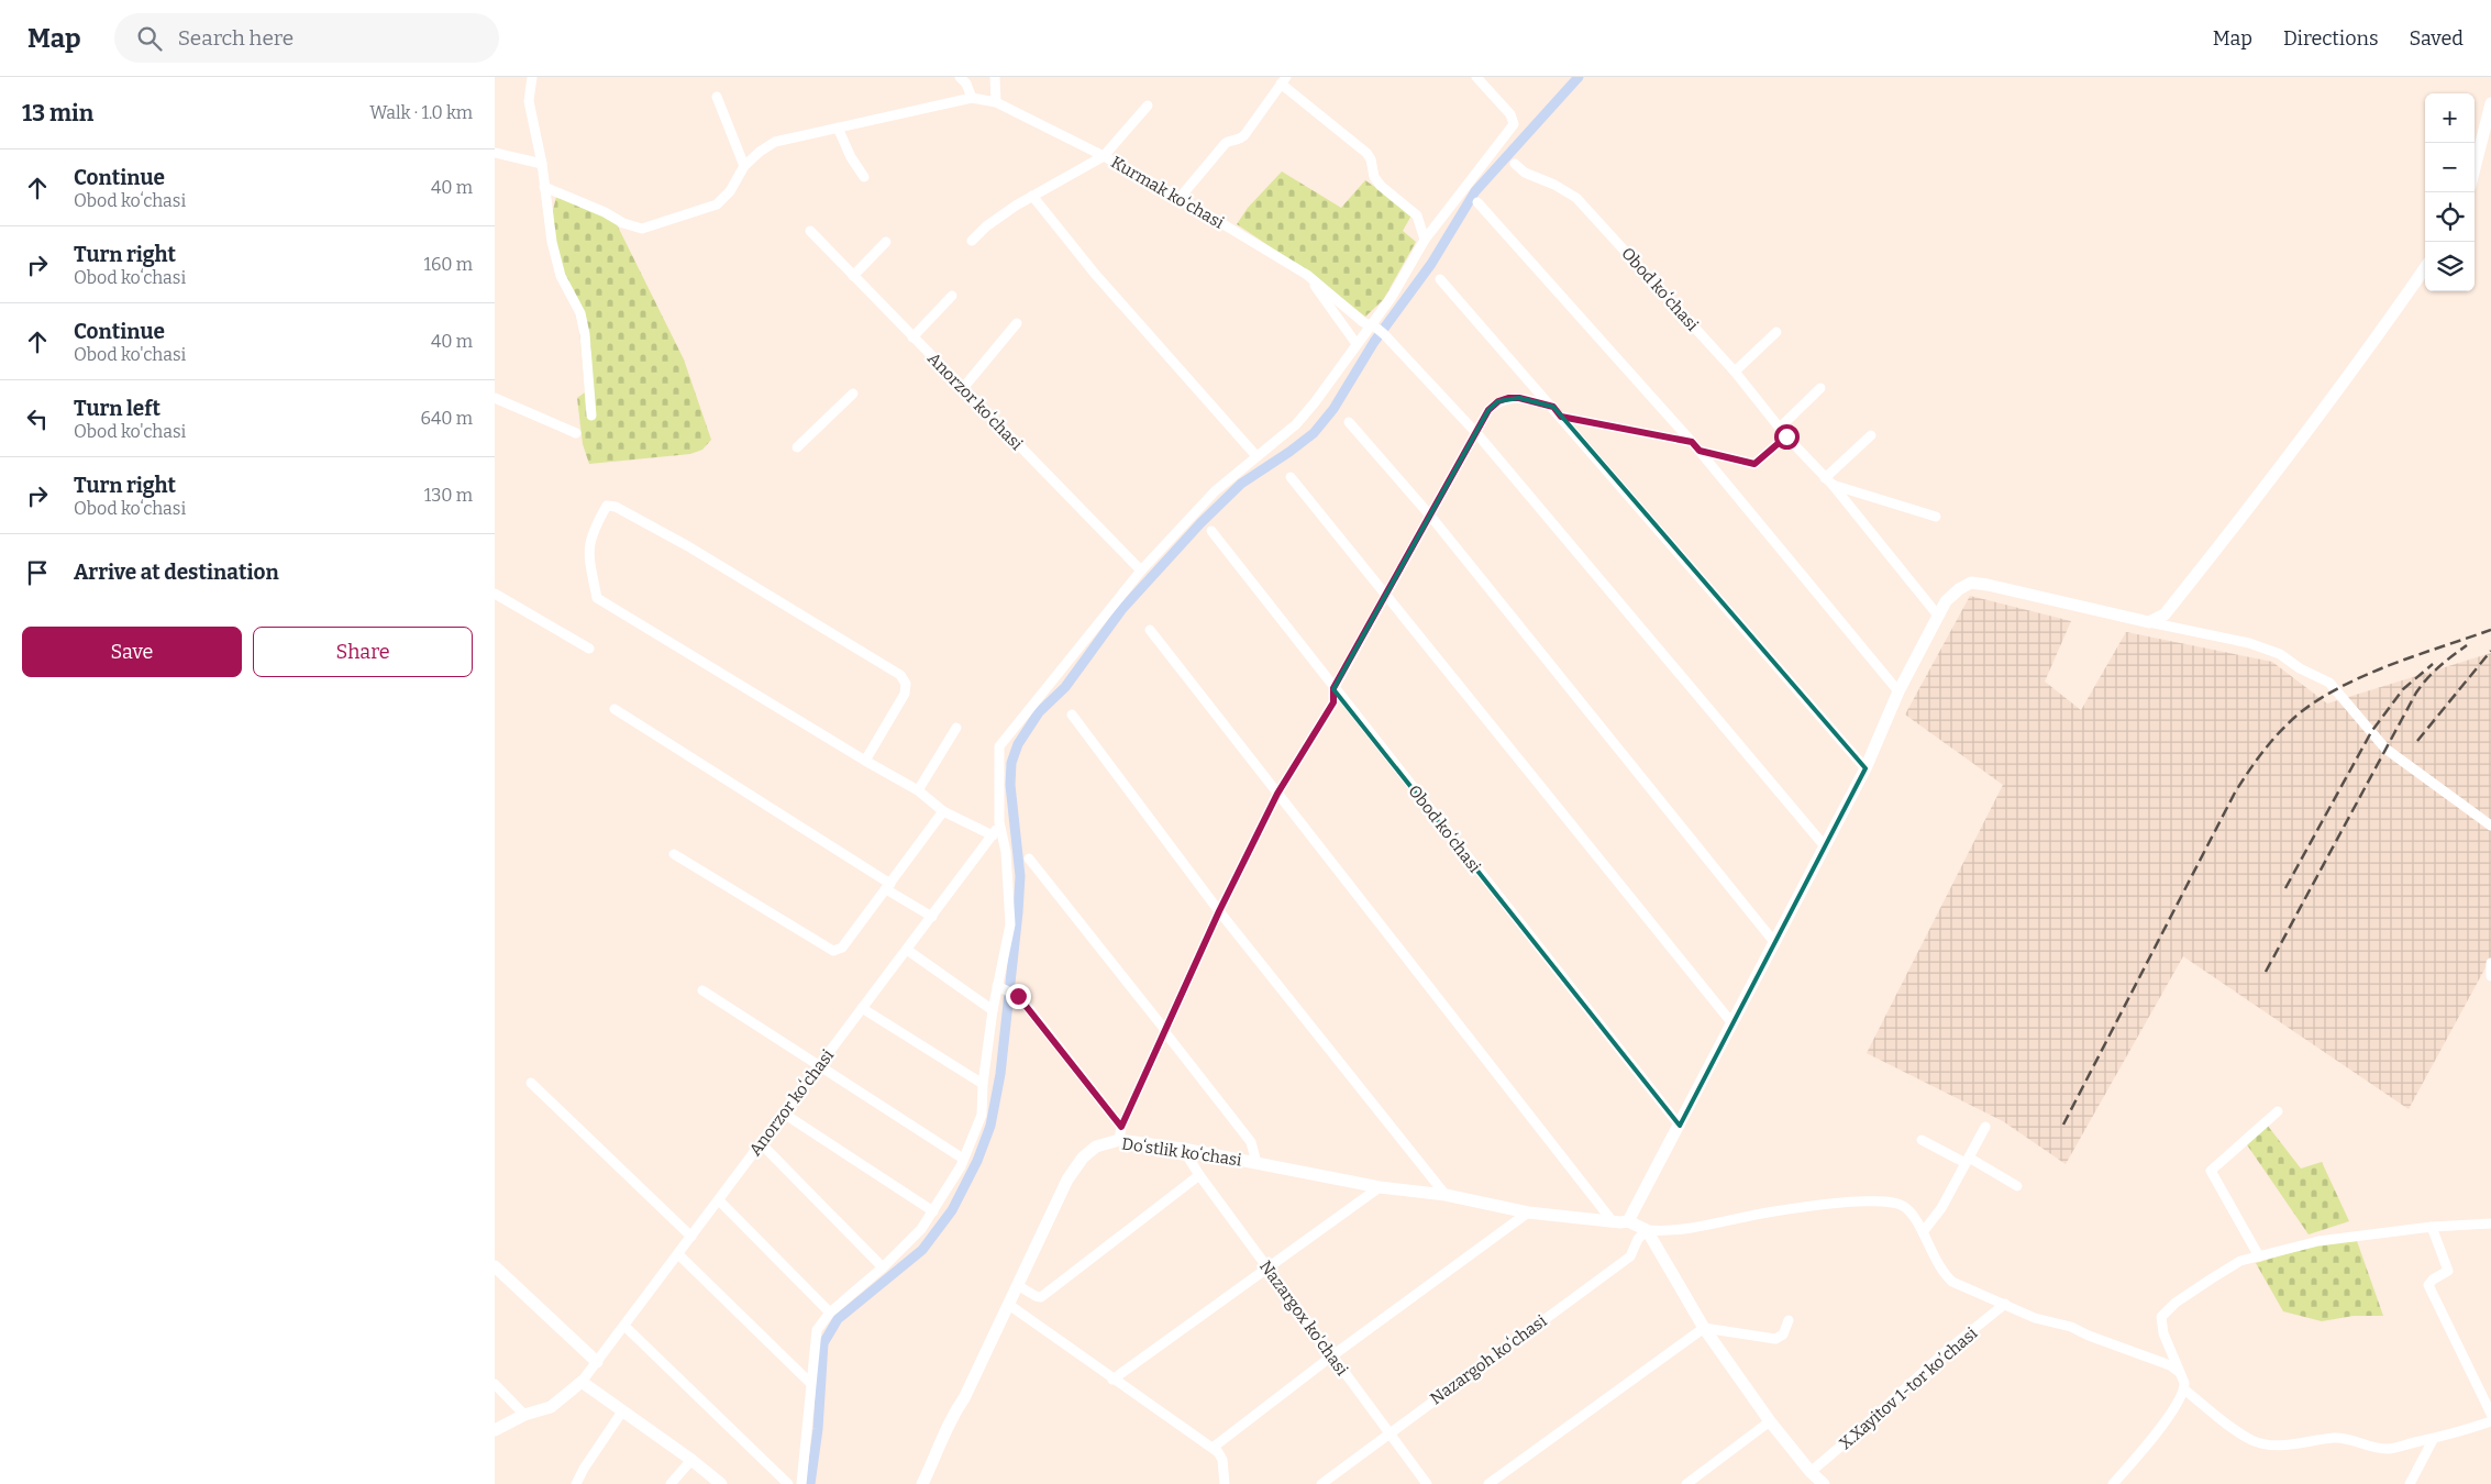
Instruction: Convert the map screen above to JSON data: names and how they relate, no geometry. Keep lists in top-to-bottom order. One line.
{"streets":{"street":["Kurmak koʻchasi","Obod koʻchasi","Anorzor koʻchasi","Doʻstlik koʻchasi","Nazargox ko'chasi","Nazargoh koʻchasi","X.Xayitov 1-tor koʼchasi"]},"crossings":[["Doʻstlik koʻchasi","Nazargox ko'chasi"],["Nazargox ko'chasi","Nazargoh koʻchasi"]],"page":{"header":"Map","search":"Search here","nav":["Map","Directions","Saved"],"heading":["13 min","Walk · 1.0 km"],"map_buttons":["+","−"],"list":[["Continue","Obod koʻchasi","40 m"],["Turn right","Obod koʻchasi","160 m"],["Continue","Obod ko'chasi","40 m"],["Turn left","Obod ko'chasi","640 m"],["Turn right","Obod koʻchasi","130 m"],"Arrive at destination"],"buttons":["Save","Share"]}}
